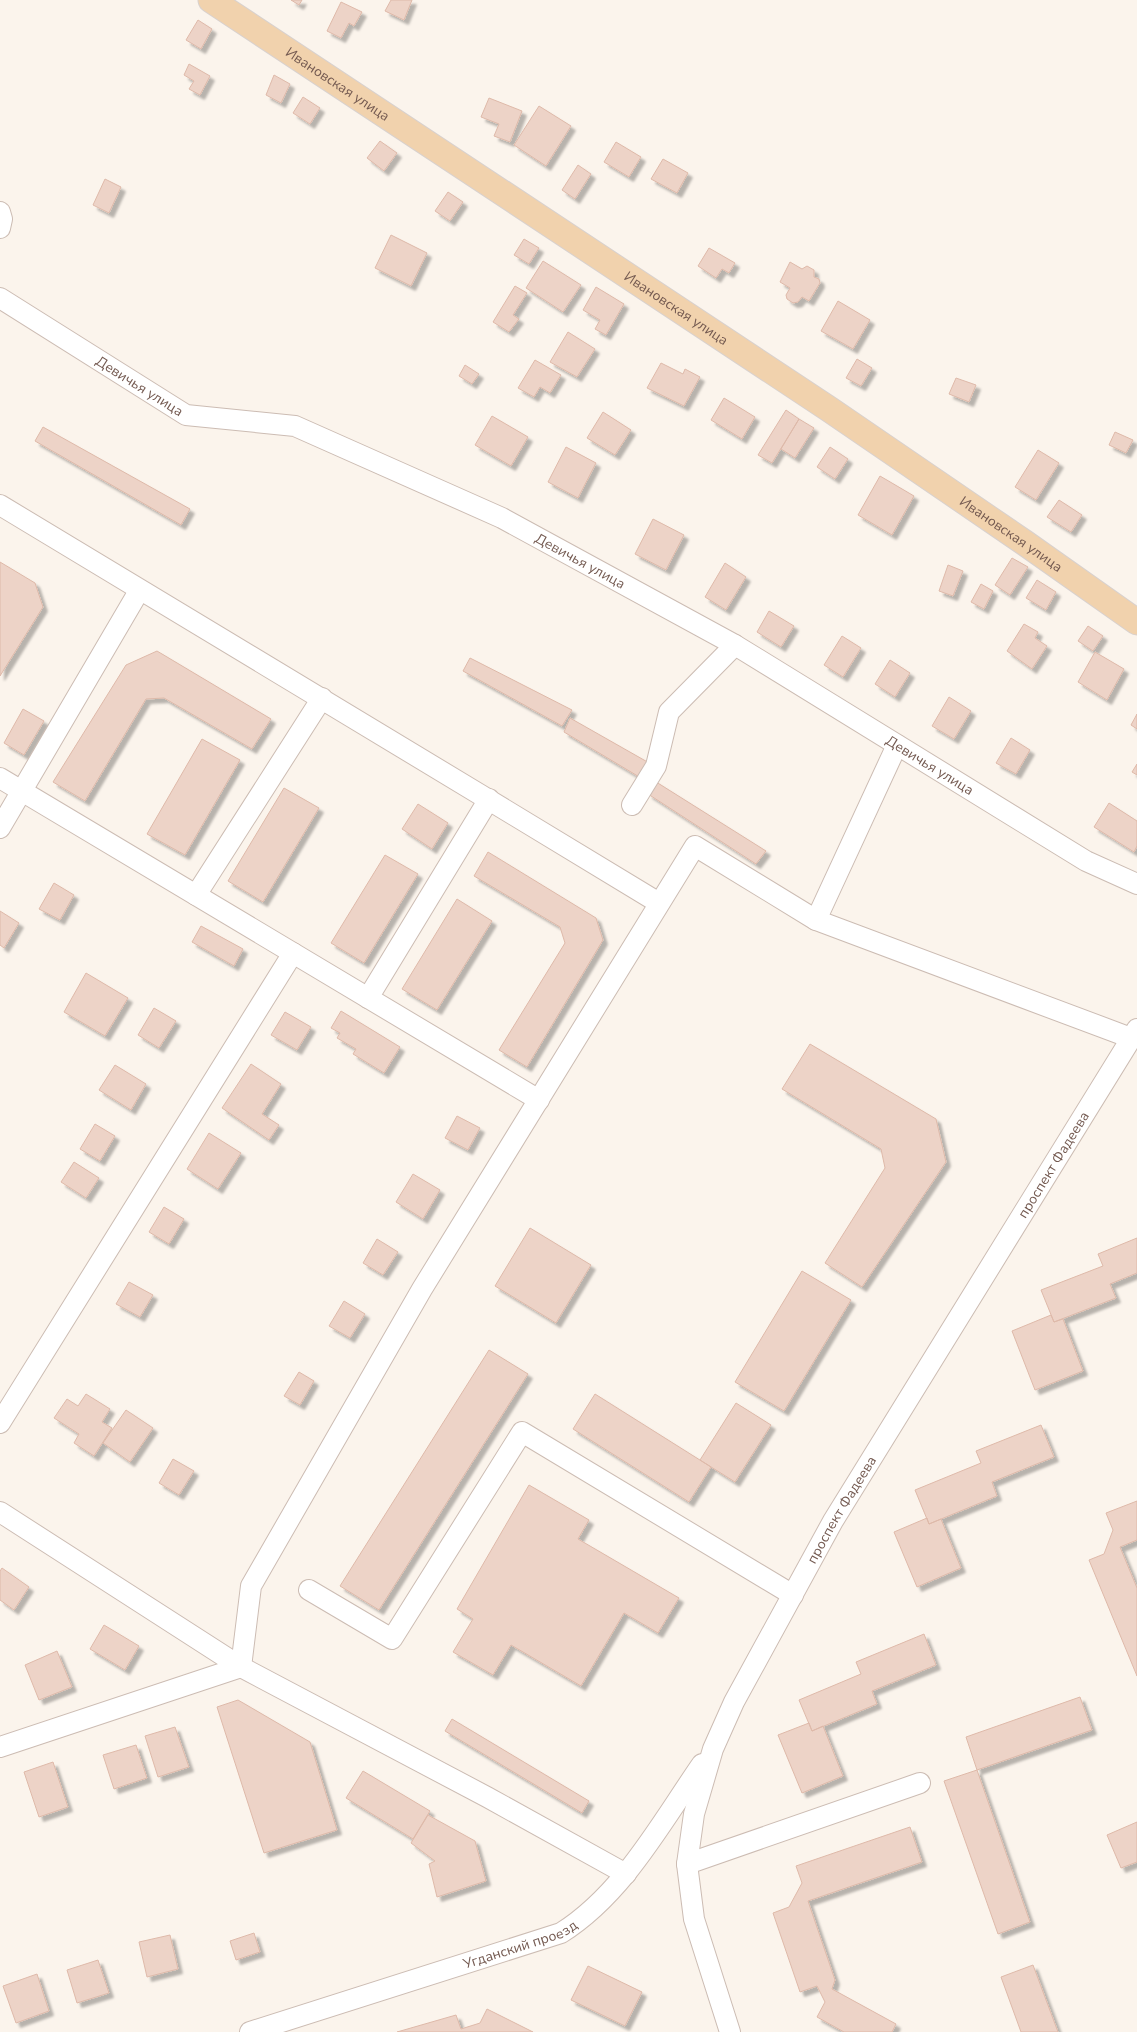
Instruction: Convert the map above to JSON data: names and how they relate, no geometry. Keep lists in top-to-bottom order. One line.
{"streets":{"main road":["Ивановская улица"],"street":["Девичья улица","проспект Фадеева","Угданский проезд"]},"crossings":[["проспект Фадеева","Угданский проезд"]]}
